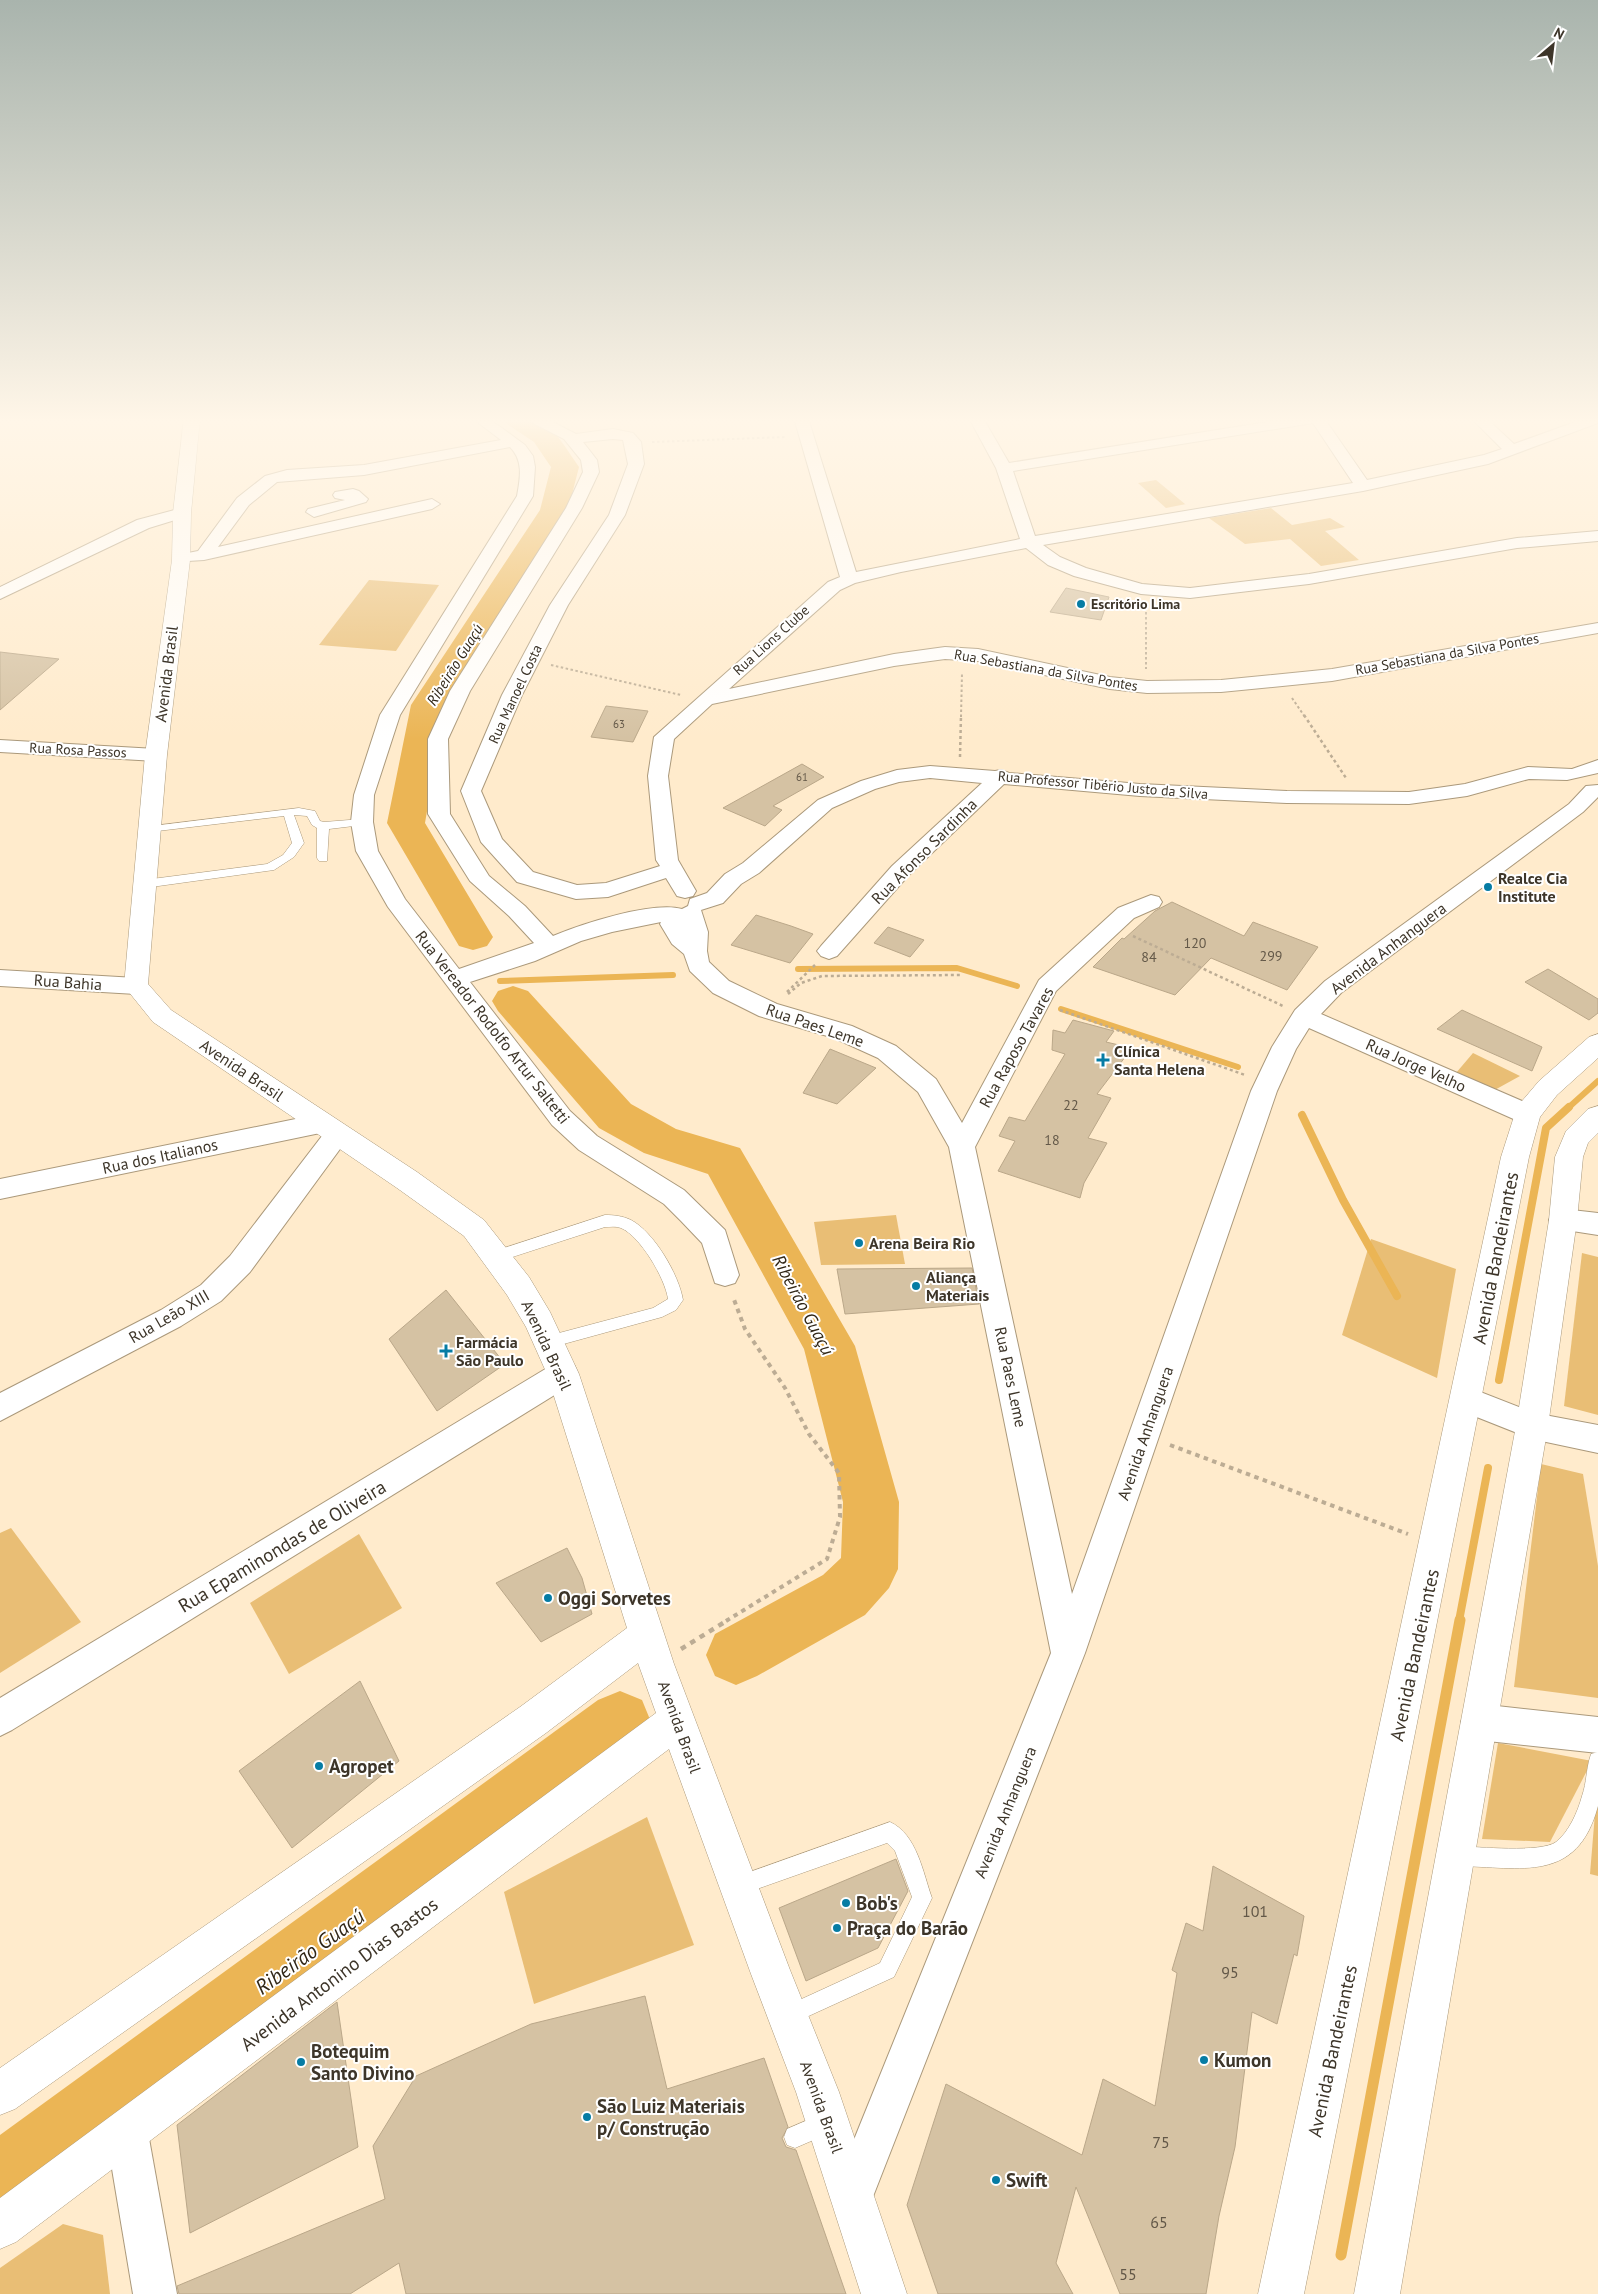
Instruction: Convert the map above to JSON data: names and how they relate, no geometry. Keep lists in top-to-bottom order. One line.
{"streets":{"main road":["Avenida Brasil","Avenida Bandeirantes","Avenida Antonino Dias Bastos"],"street":["Rua Lions Clube","Rua Sebastiana da Silva Pontes","Rua Manoel Costa","Rua Rosa Passos","Rua Professor Tibério Justo da Silva","Rua Afonso Sardinha","Avenida Anhanguera","Rua Bahia","Rua Paes Leme","Rua Vereador Rodolfo Artur Saltetti","Rua Raposo Tavares","Rua Jorge Velho","Rua dos Italianos","Rua Leão XIII","Rua Epaminondas de Oliveira"]},"crossings":[["Rua Lions Clube","Rua Sebastiana da Silva Pontes"],["Rua Lions Clube","Rua Manoel Costa"],["Rua Lions Clube","Rua Professor Tibério Justo da Silva"],["Rua Lions Clube","Rua Paes Leme"],["Avenida Brasil","Rua Rosa Passos"],["Avenida Brasil","Avenida Anhanguera"],["Avenida Brasil","Rua Bahia"],["Avenida Brasil","Rua dos Italianos"],["Avenida Brasil","Rua Leão XIII"],["Avenida Brasil","Rua Epaminondas de Oliveira"],["Avenida Brasil","Avenida Antonino Dias Bastos"],["Rua Professor Tibério Justo da Silva","Rua Afonso Sardinha"],["Rua Professor Tibério Justo da Silva","Avenida Anhanguera"],["Rua Professor Tibério Justo da Silva","Rua Paes Leme"],["Rua Professor Tibério Justo da Silva","Rua Vereador Rodolfo Artur Saltetti"],["Avenida Anhanguera","Rua Paes Leme"],["Avenida Anhanguera","Rua Jorge Velho"],["Rua Paes Leme","Rua Raposo Tavares"],["Rua Jorge Velho","Avenida Bandeirantes"],["Rua dos Italianos","Rua Leão XIII"]],"water":["Ribeirão Guaçú"],"places":{"other":["Escritório Lima","Realce Cia Institute","Arena Beira Rio","Aliança Materiais","Oggi Sorvetes","Agropet","Bob's","Praça do Barão","Kumon","Botequim Santo Divino","São Luiz Materiais p/ Construção","Swift"],"health":["Clínica Santa Helena","Farmácia São Paulo"]},"house_numbers":["63","61","120","299","84","22","18","101","95","75","65","55"],"north":"top right"}
